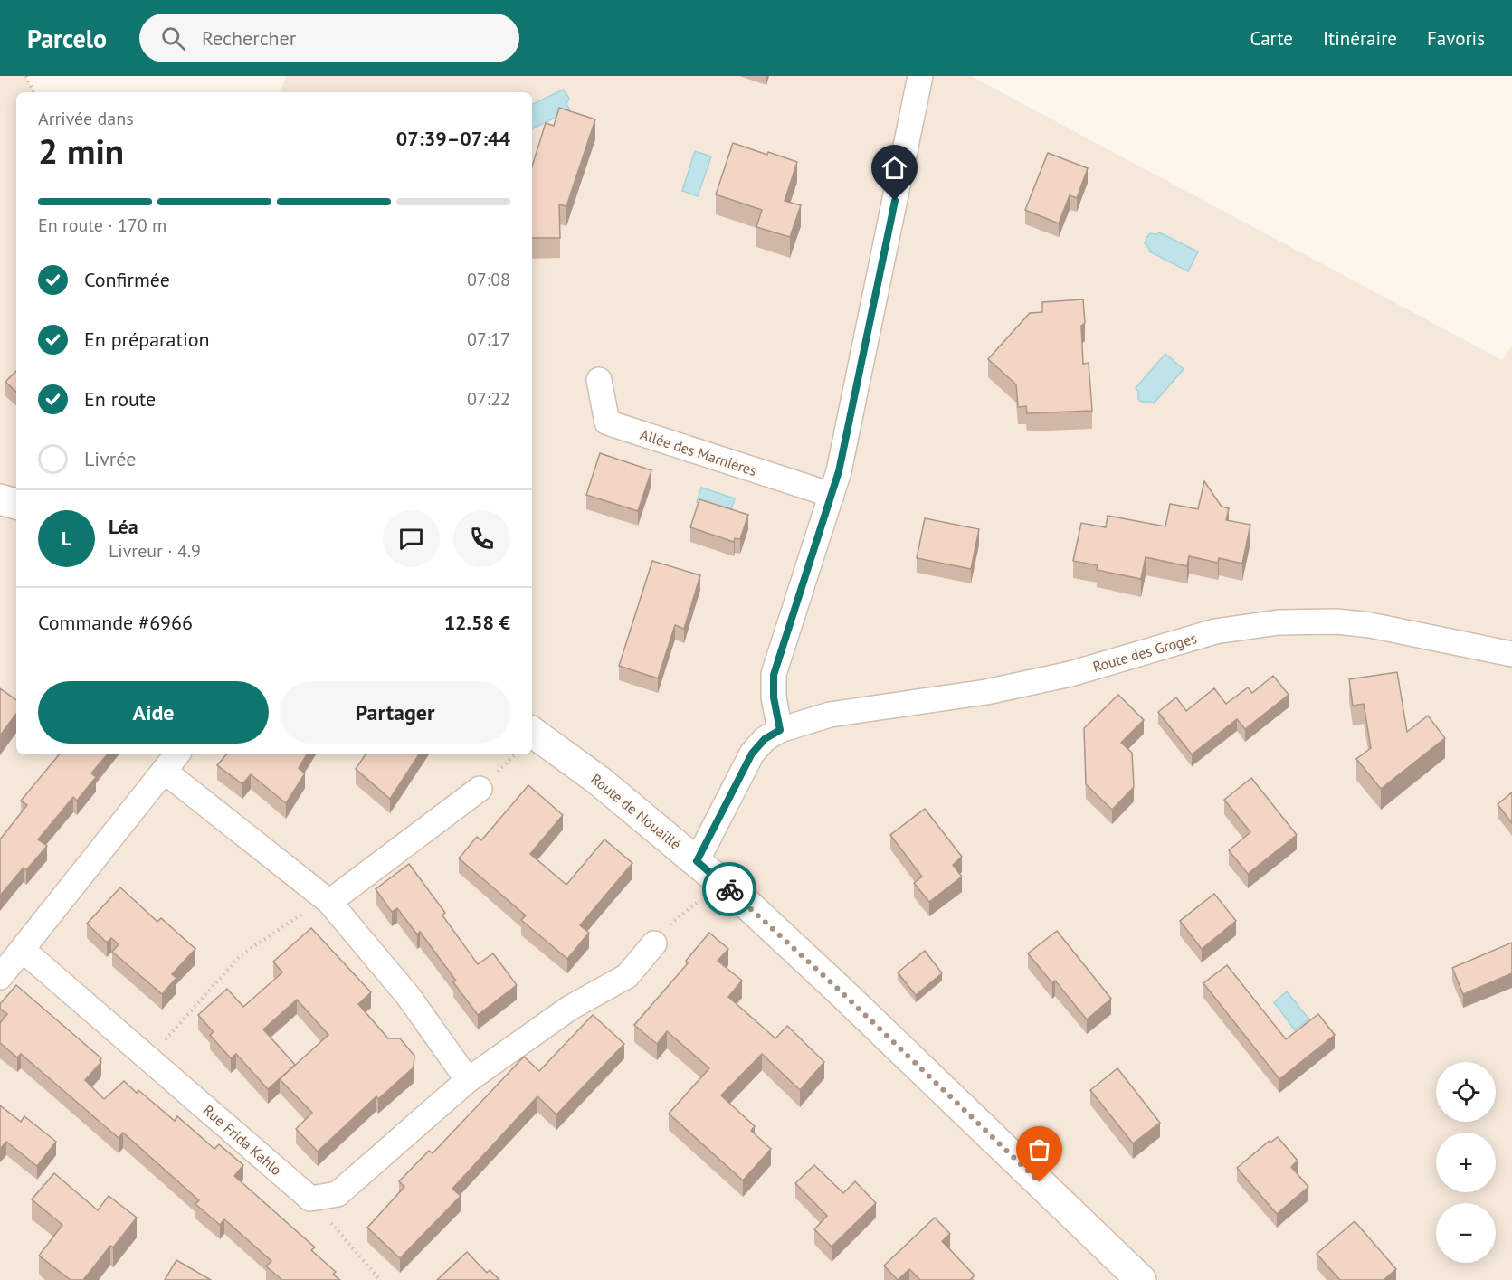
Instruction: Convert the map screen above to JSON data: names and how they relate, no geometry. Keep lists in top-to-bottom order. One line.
{"streets":{"street":["Allée des Marnières","Route des Groges","Route de Nouaillé","Rue Frida Kahlo"]},"crossings":[["Route des Groges","Route de Nouaillé"]],"page":{"header":"Parcelo","search":"Rechercher","nav":["Carte","Itinéraire","Favoris"],"heading":["2 min","Arrivée dans","07:39–07:44"],"panel":["Léa","Livreur · 4.9","Commande #6966","12.58 €"],"bar":"En route · 170 m","list":[["Confirmée","07:08"],["En préparation","07:17"],["En route","07:22"],"Livrée"],"round":"L","buttons":["Aide","Partager"],"map_buttons":["+","−"]}}
